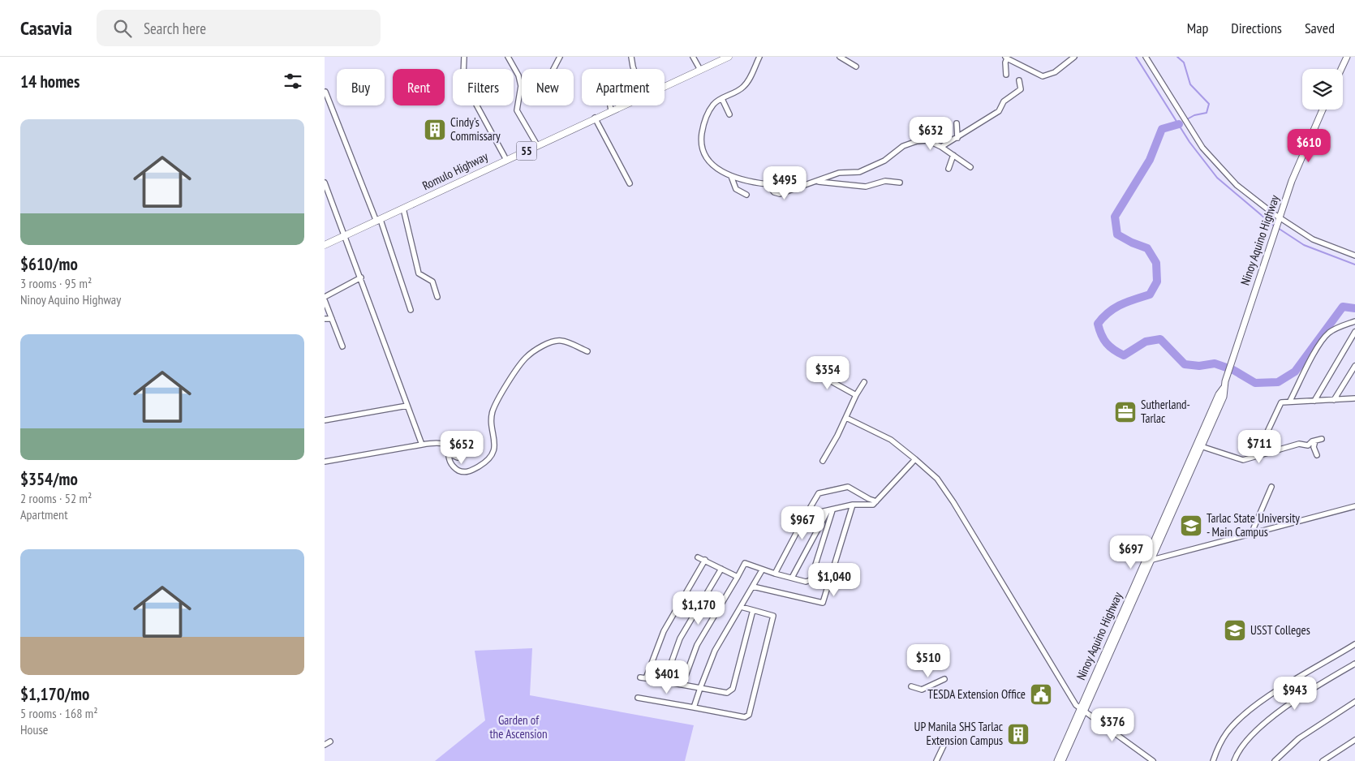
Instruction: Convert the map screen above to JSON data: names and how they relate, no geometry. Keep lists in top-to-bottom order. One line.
{"streets":{"highway":["55","Romulo Highway"],"main road":["Ninoy Aquino Highway"]},"parks":["Garden of the Ascension"],"places":{"building":["Cindy's Commissary","UP Manila SHS Tarlac Extension Campus"],"office":["Sutherland- Tarlac"],"school or university":["Tarlac State University - Main Campus","USST Colleges"],"public building":["TESDA Extension Office"]},"page":{"header":"Casavia","search":"Search here","nav":["Map","Directions","Saved"],"heading":"14 homes","chip":["Buy","Rent","Filters","New","Apartment"],"list":[{"name":"$610/mo","note":"3 rooms · 95 m² · Ninoy Aquino Highway"},{"name":"$354/mo","note":"2 rooms · 52 m² · Apartment"},{"name":"$1,170/mo","note":"5 rooms · 168 m² · House"}],"price":["$632","$610","$495","$354","$711","$652","$967","$697","$1,040","$1,170","$510","$401","$943","$376"]}}
